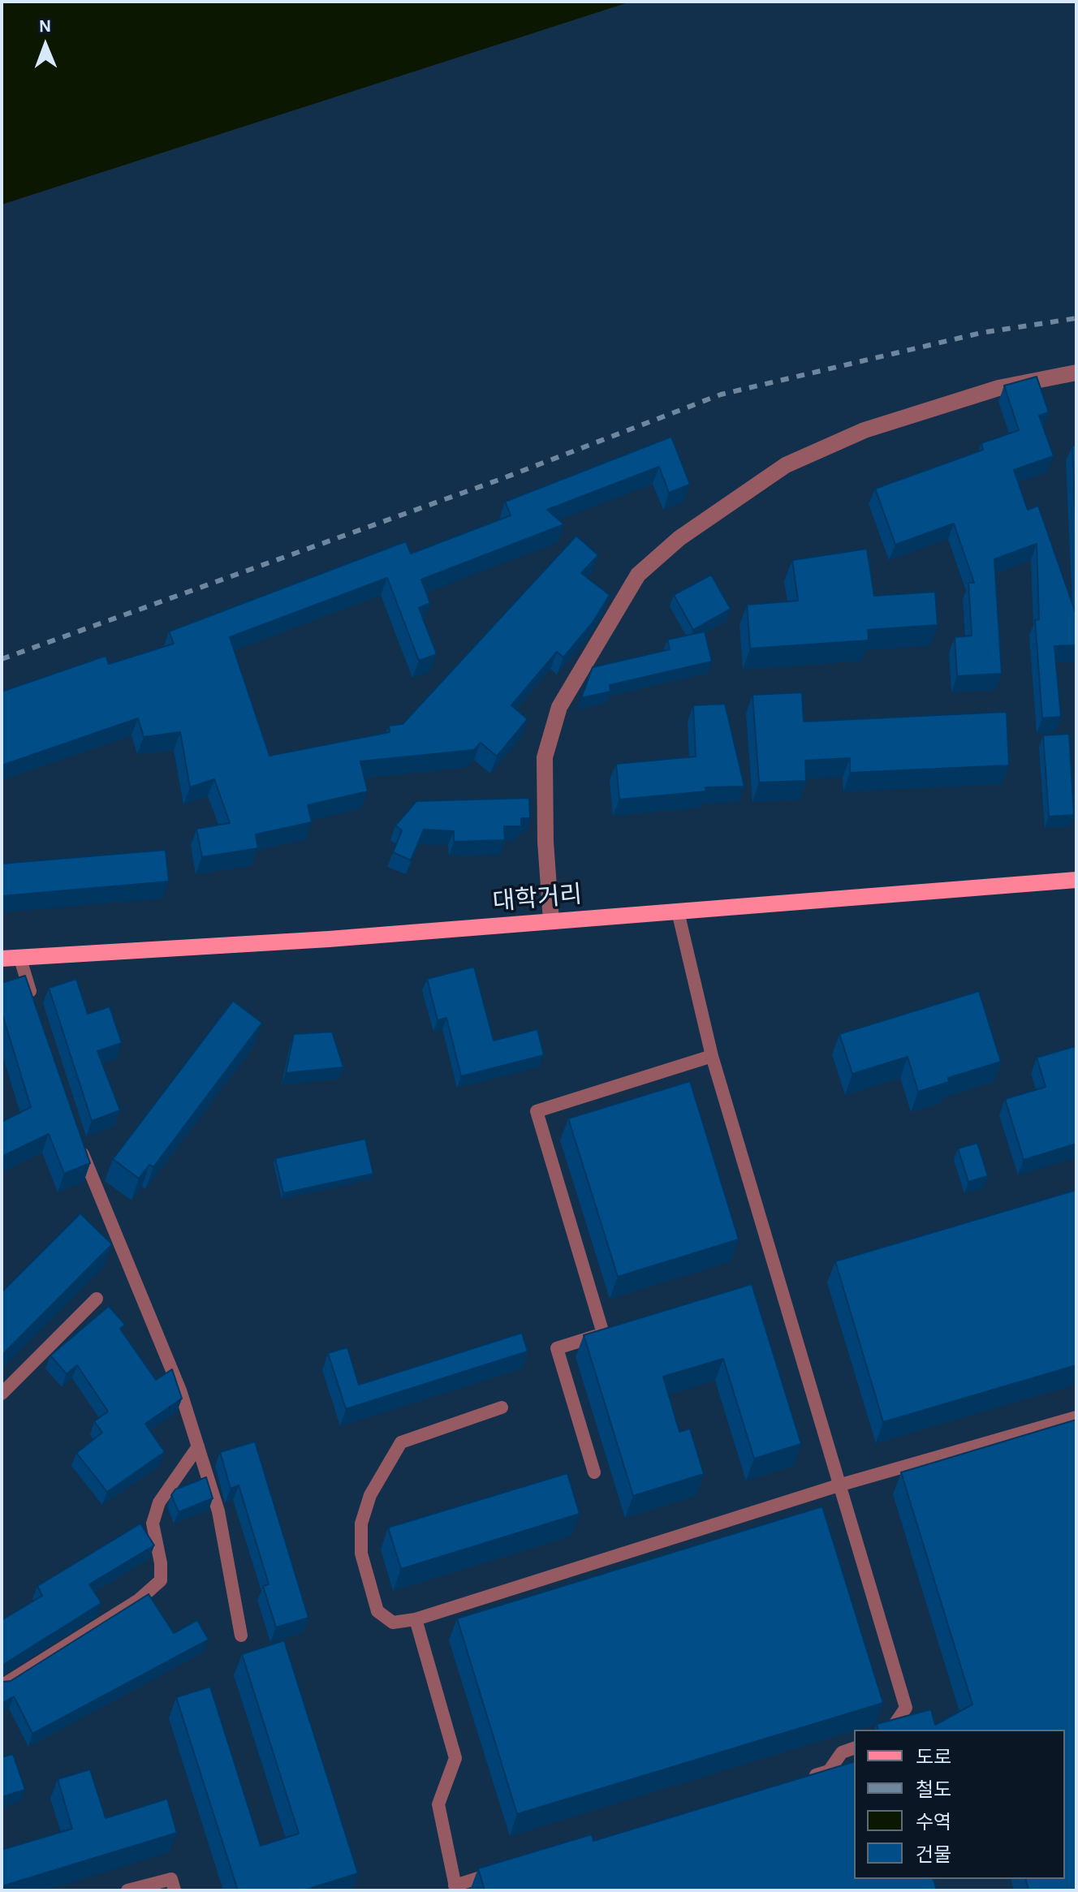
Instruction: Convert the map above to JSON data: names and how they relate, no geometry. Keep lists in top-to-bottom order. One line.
{"streets":{"main road":["대학거리"]},"legend":["도로","철도","수역","건물"],"north":"top"}
